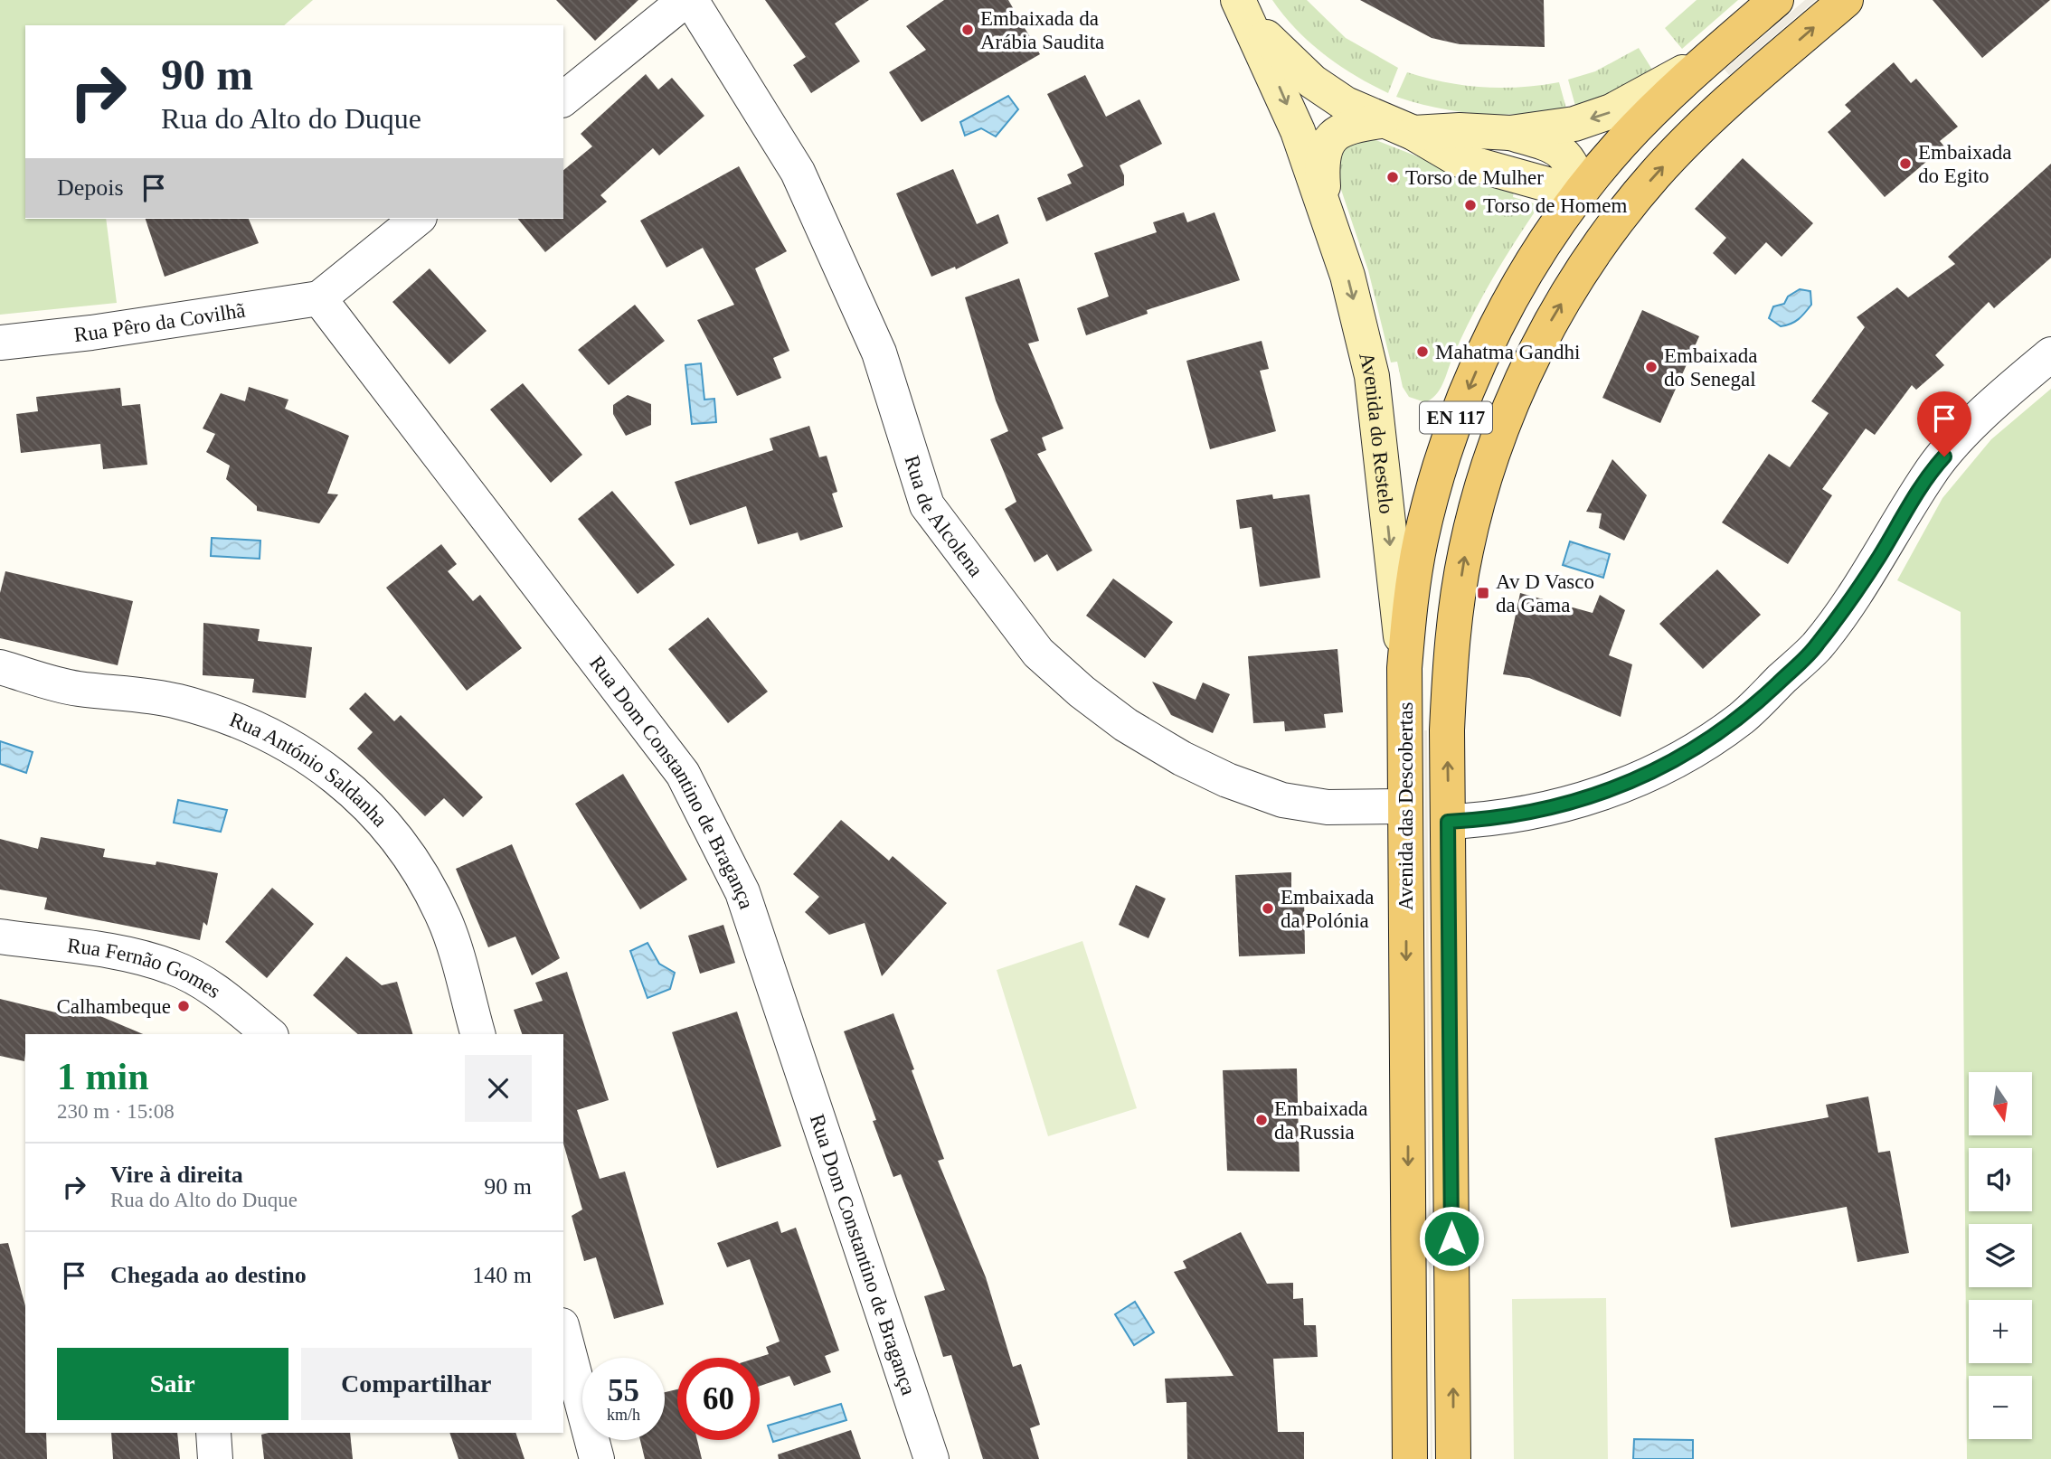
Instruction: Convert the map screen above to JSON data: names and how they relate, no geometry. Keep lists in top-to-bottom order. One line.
{"streets":{"main road":["EN 117","Avenida das Descobertas"],"street":["Rua Pêro da Covilhã","Avenida do Restelo","Rua de Alcolena","Rua António Saldanha","Rua Dom Constantino de Bragança","Rua Fernão Gomes"]},"crossings":[["Rua Pêro da Covilhã","Rua Dom Constantino de Bragança"],["EN 117","Avenida do Restelo"],["EN 117","Avenida das Descobertas"],["Avenida do Restelo","Avenida das Descobertas"],["Rua de Alcolena","Avenida das Descobertas"]],"one_way":["Avenida do Restelo"],"places":{"other":["Embaixada da Arábia Saudita","Embaixada do Egito","Torso de Mulher","Torso de Homem","Mahatma Gandhi","Embaixada do Senegal","Embaixada da Polónia","Calhambeque","Embaixada da Russia"],"transit":["Av D Vasco da Gama"]},"north":"bottom","page":{"turn":["90 m","Rua do Alto do Duque"],"then":"Depois","heading":["1 min","230 m · 15:08"],"map_buttons":["+","−"],"list":[{"name":"Vire à direita","note":"Rua do Alto do Duque","value":"90 m"},{"name":"Chegada ao destino","value":"140 m"}],"buttons":["Sair","Compartilhar"],"speed":"55 km/h","limit":"60"}}
